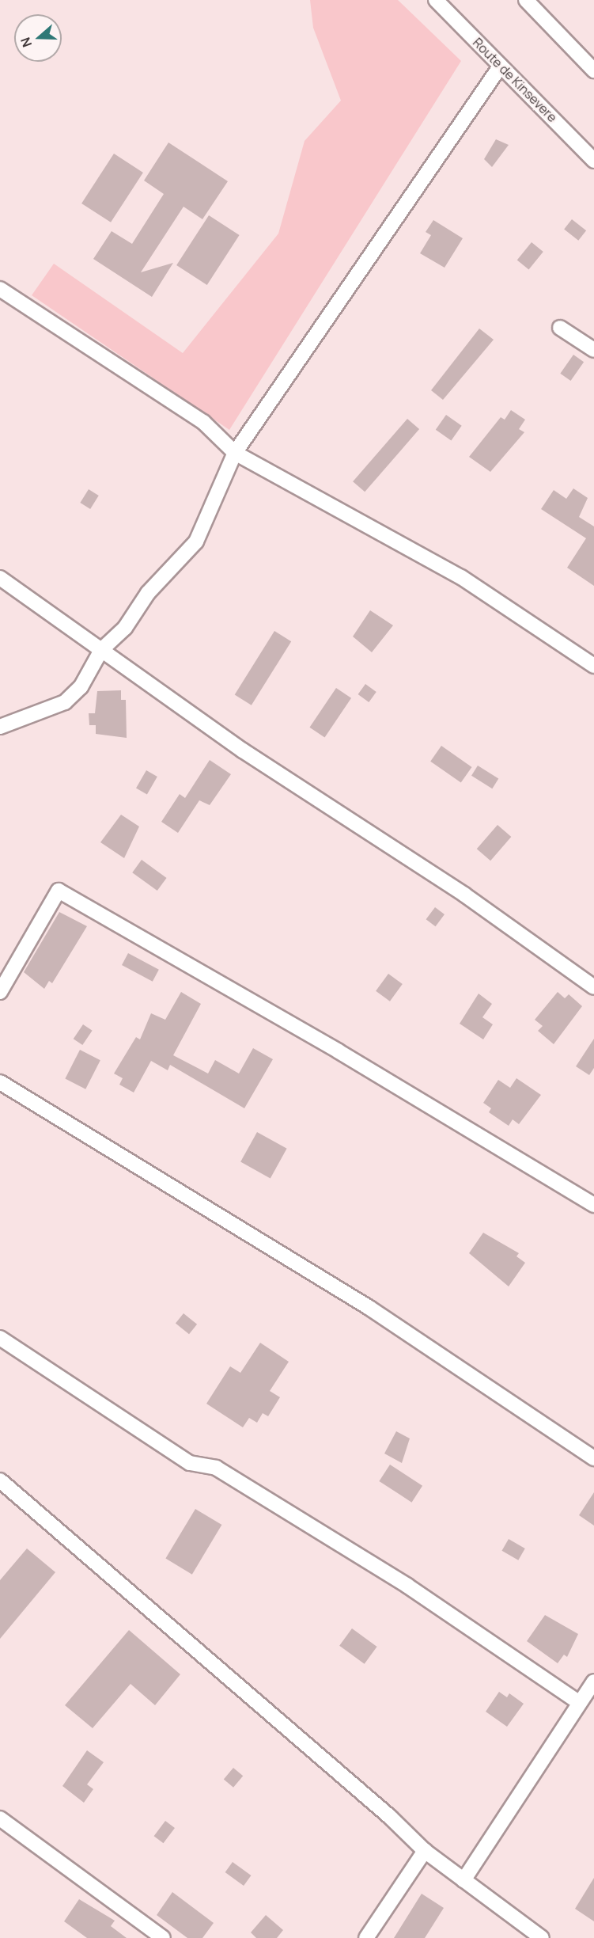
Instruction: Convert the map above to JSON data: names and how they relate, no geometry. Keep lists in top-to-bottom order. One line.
{"streets":{"street":["Route de Kinsevere"]},"north":"left"}
